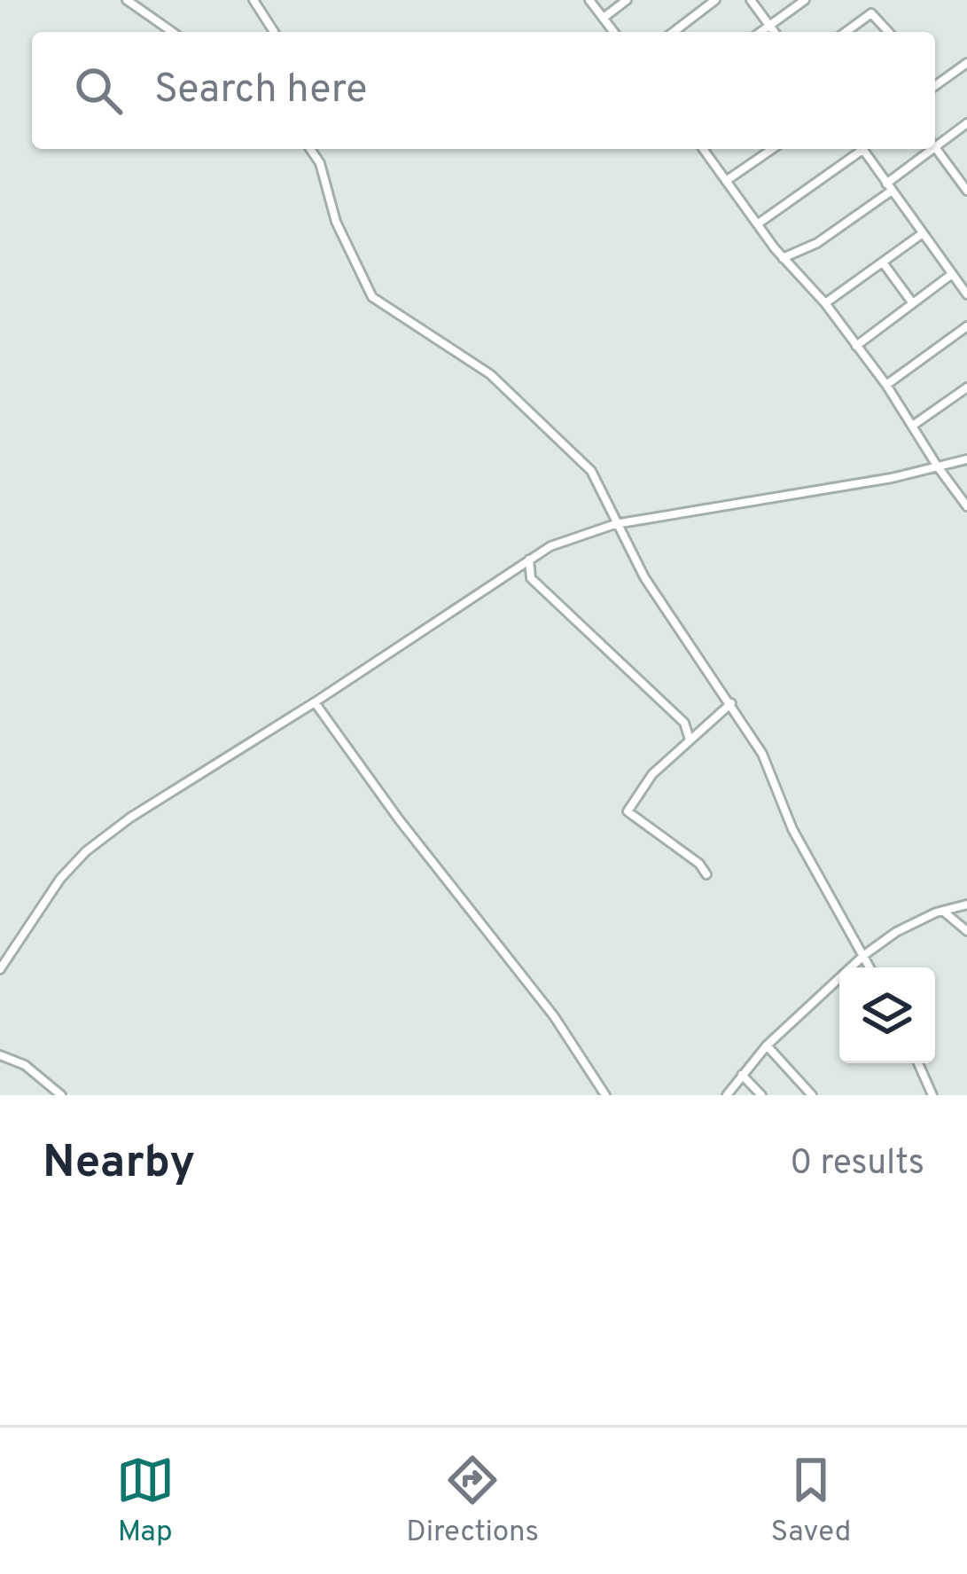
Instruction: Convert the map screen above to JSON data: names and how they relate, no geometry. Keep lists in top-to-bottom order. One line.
{"page":{"search":"Search here","heading":["Nearby","0 results"],"nav":["Map","Directions","Saved"]}}
